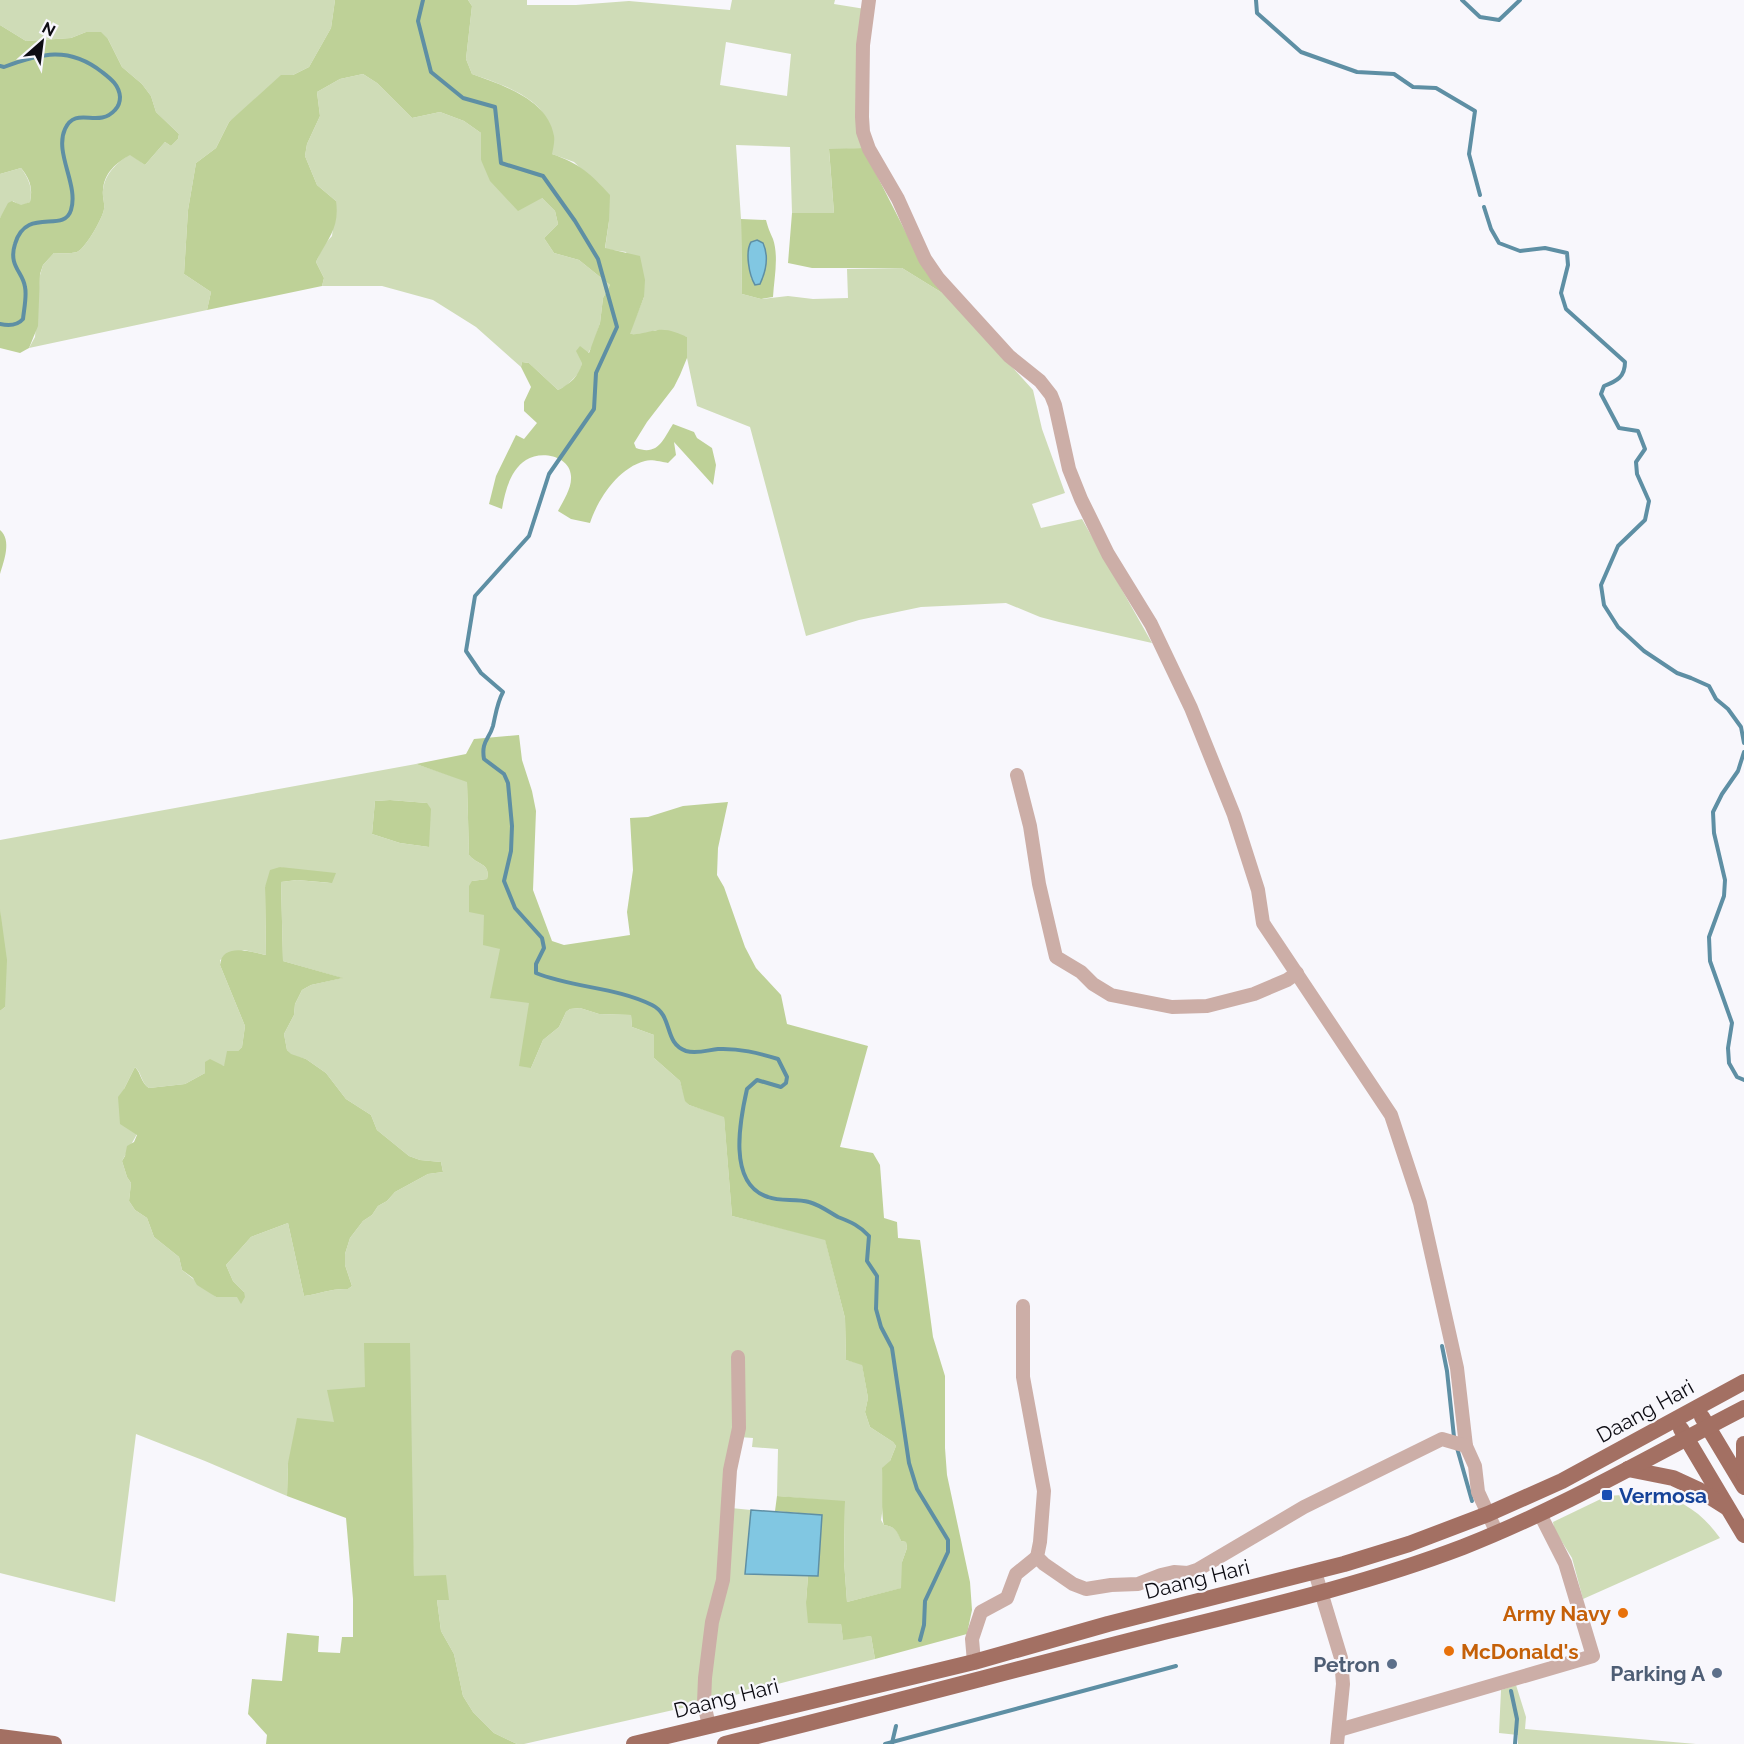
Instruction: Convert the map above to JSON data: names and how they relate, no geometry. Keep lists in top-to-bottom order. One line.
{"streets":{"main road":["Daang Hari"]},"places":{"transit":["Vermosa"],"other":["Army Navy","McDonald's","Petron","Parking A"]},"north":"top right"}
